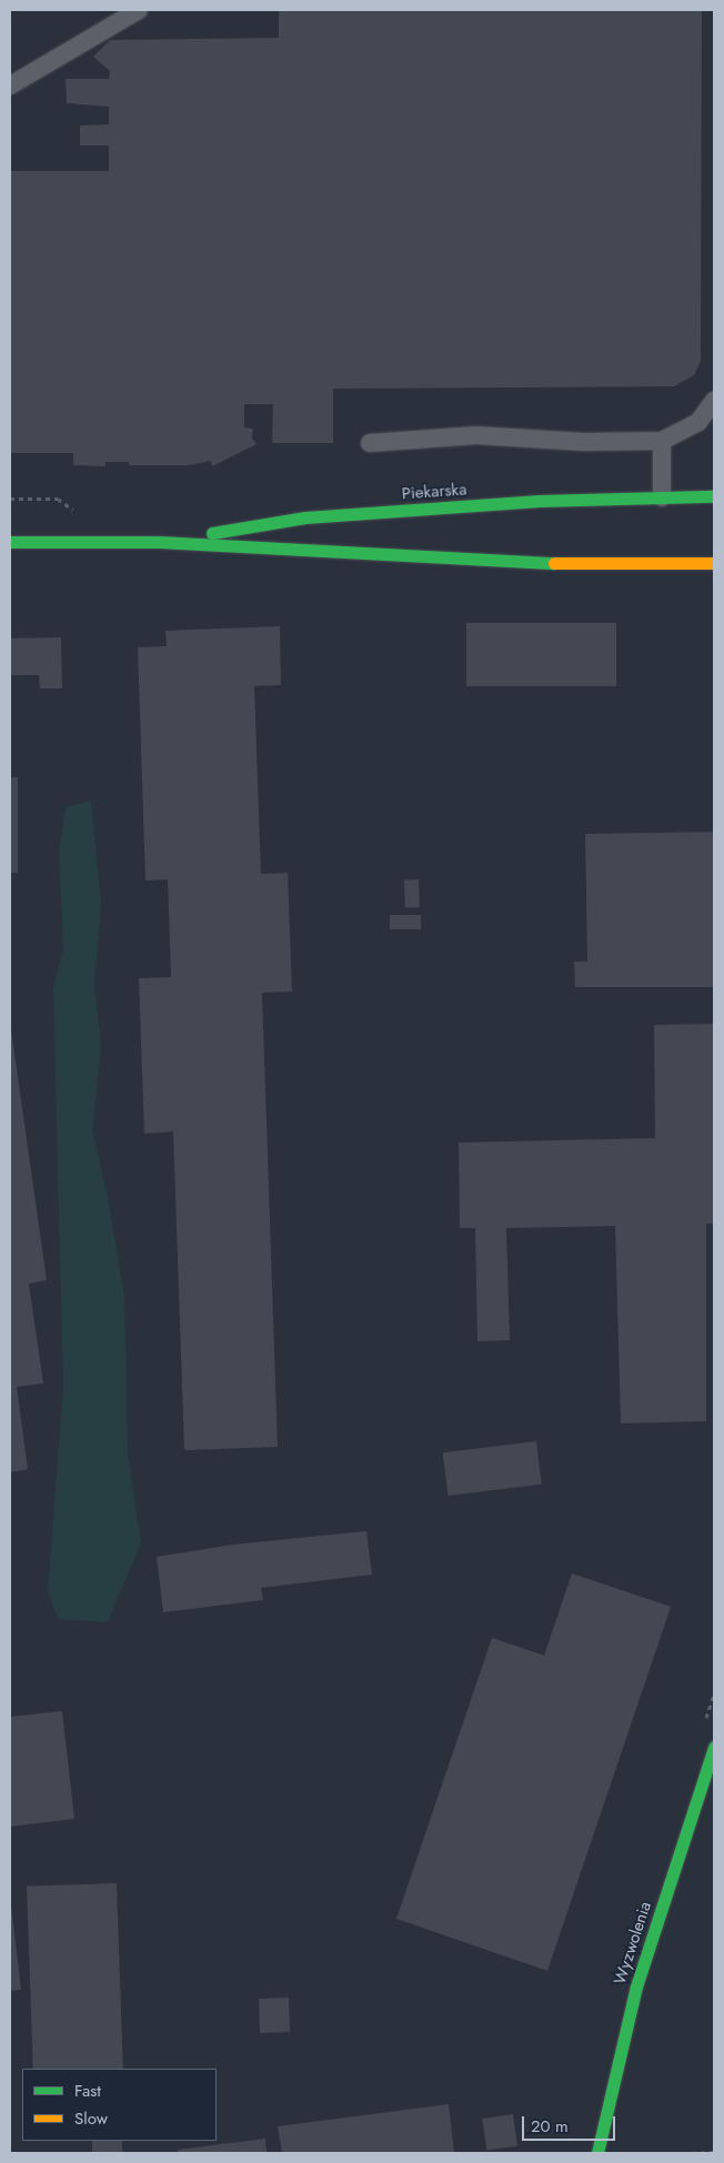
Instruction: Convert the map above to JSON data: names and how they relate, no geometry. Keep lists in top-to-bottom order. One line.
{"streets":{"street":["Piekarska","Wyzwolenia"]},"legend":["Fast","Slow"],"scale_bar":"20 m"}
